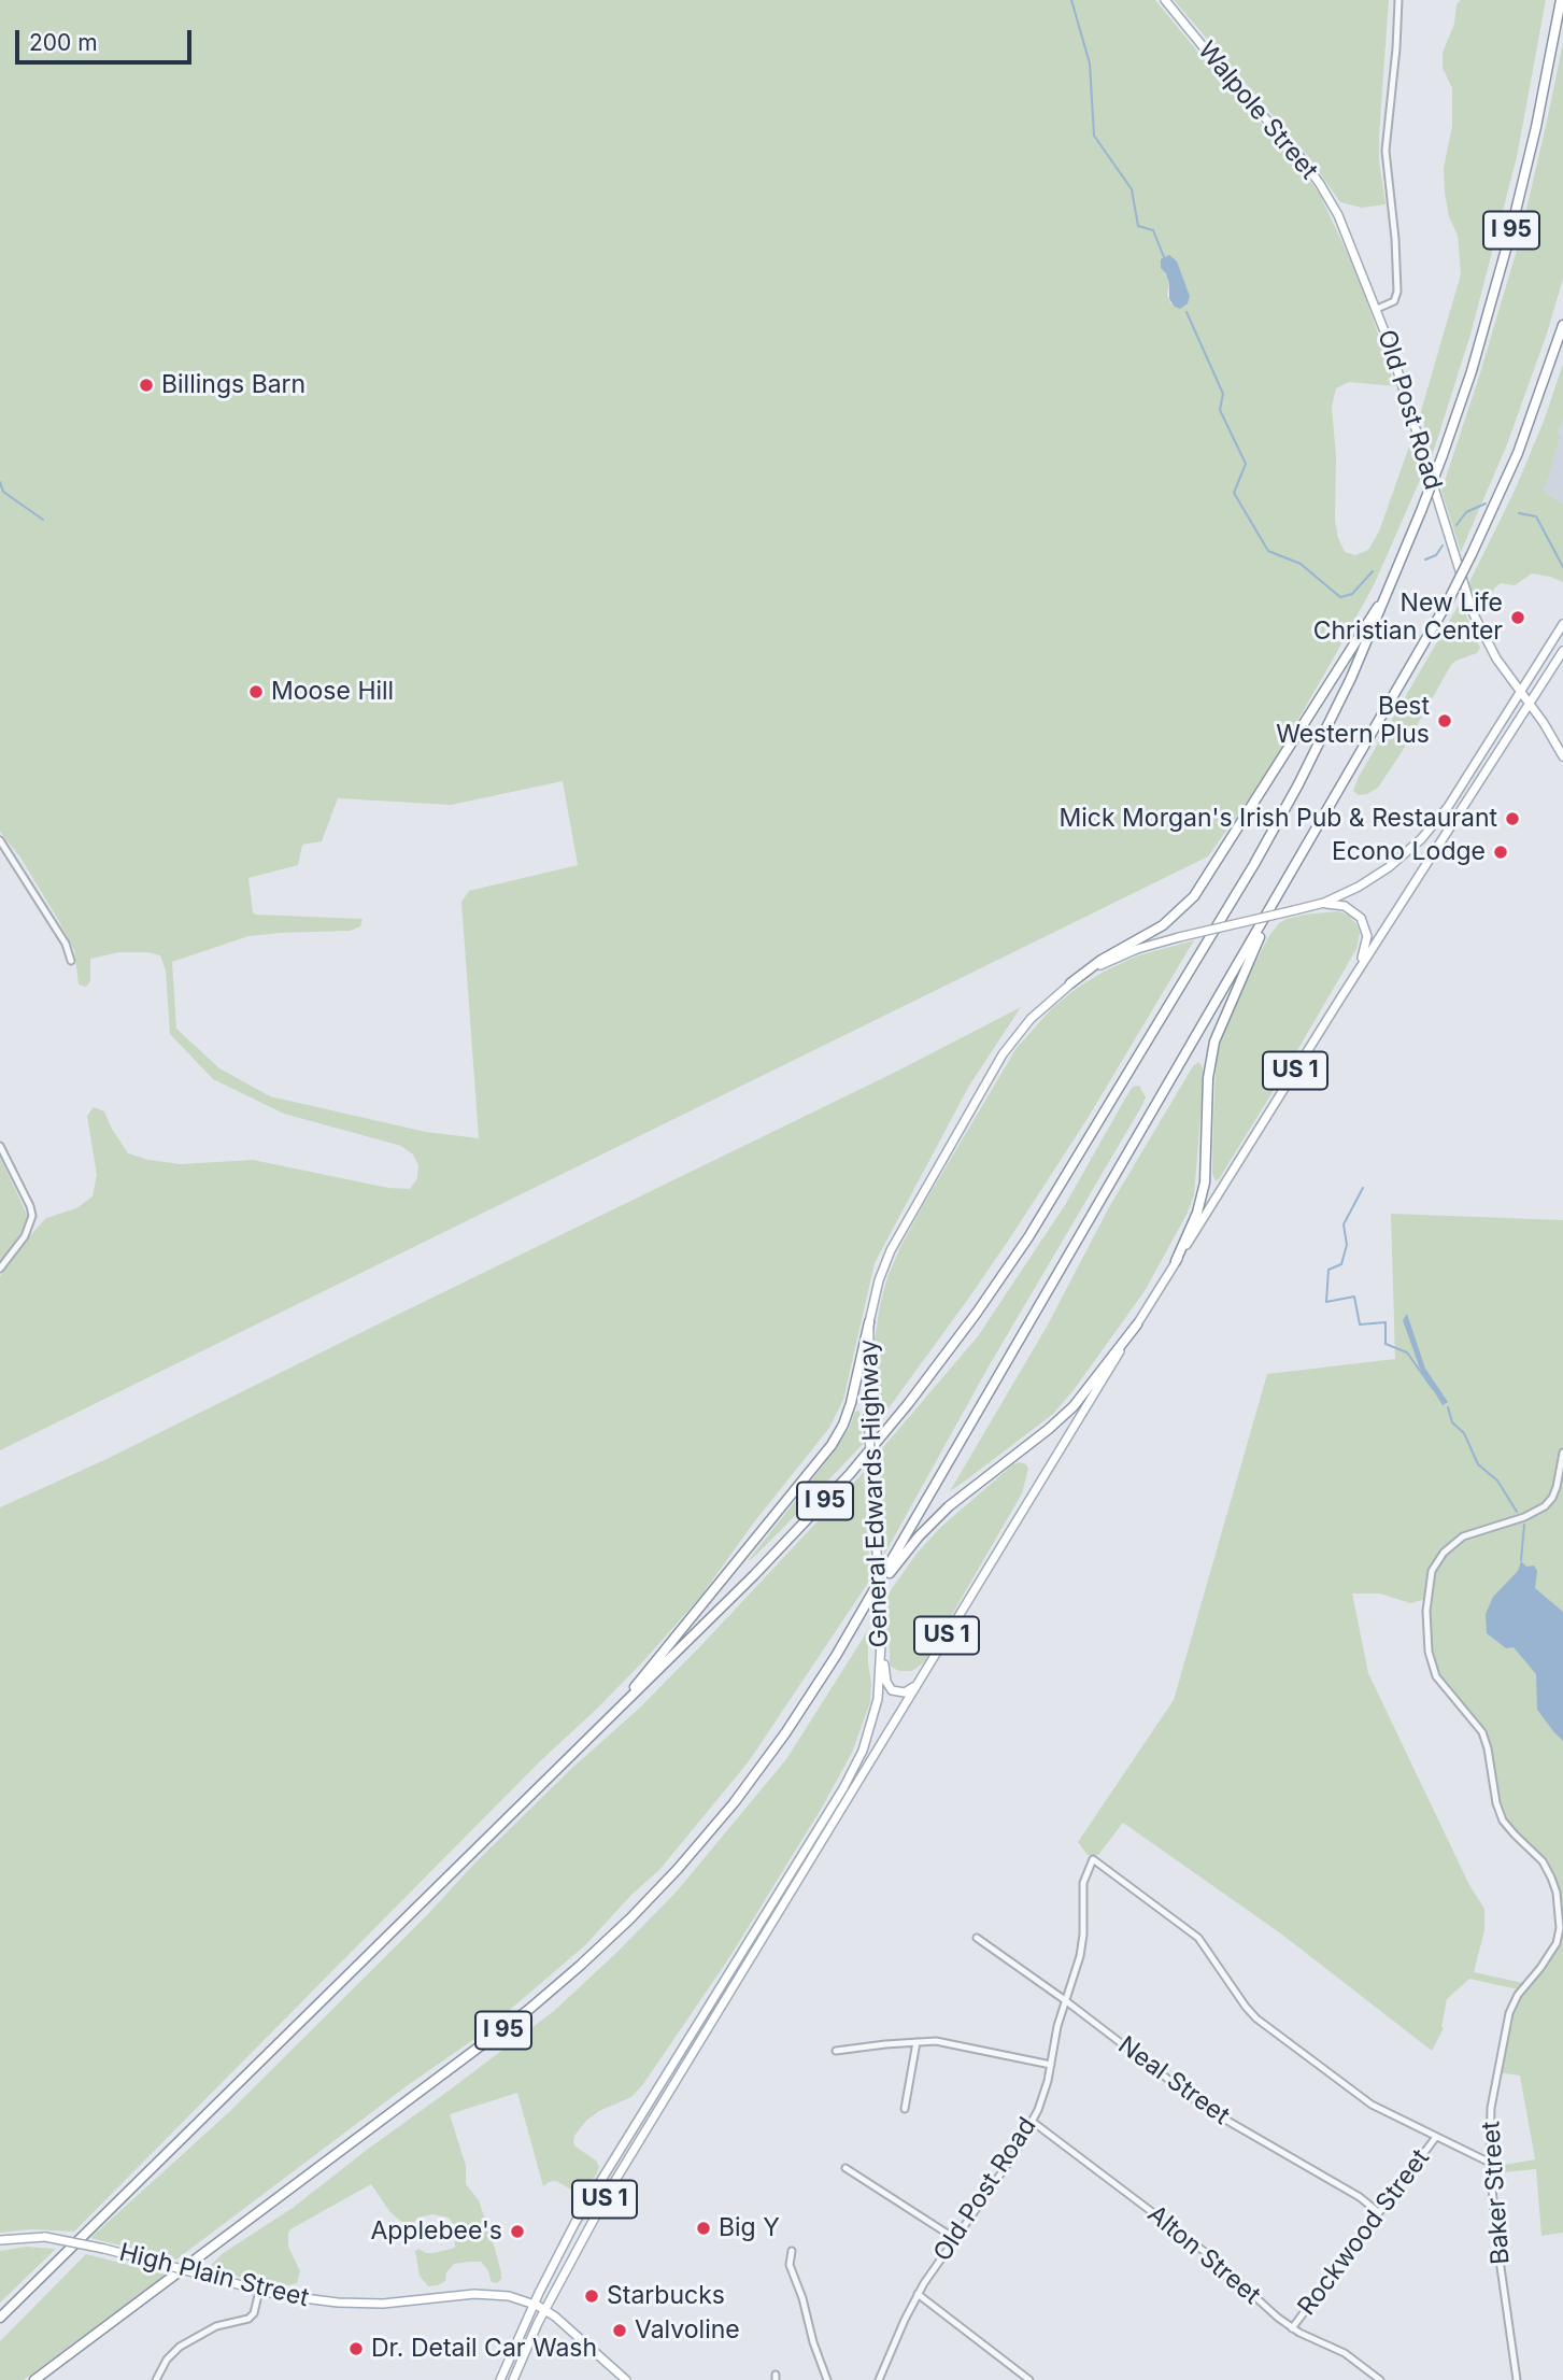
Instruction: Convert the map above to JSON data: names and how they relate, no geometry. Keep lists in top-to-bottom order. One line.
{"streets":{"highway":["I 95"],"main road":["Walpole Street","Old Post Road","US 1","General Edwards Highway","High Plain Street"],"street":["Neal Street","Baker Street","Rockwood Street","Alton Street"]},"crossings":[["Walpole Street","Old Post Road"],["Old Post Road","US 1"],["Old Post Road","General Edwards Highway"],["Old Post Road","Neal Street"],["Old Post Road","Rockwood Street"],["Old Post Road","Alton Street"],["US 1","General Edwards Highway"],["US 1","High Plain Street"],["General Edwards Highway","High Plain Street"],["Neal Street","Rockwood Street"],["Rockwood Street","Alton Street"]],"places":["Billings Barn","New Life Christian Center","Moose Hill","Best Western Plus","Mick Morgan's Irish Pub & Restaurant","Econo Lodge","Big Y","Applebee's","Starbucks","Valvoline","Dr. Detail Car Wash"],"scale_bar":"200 m"}
